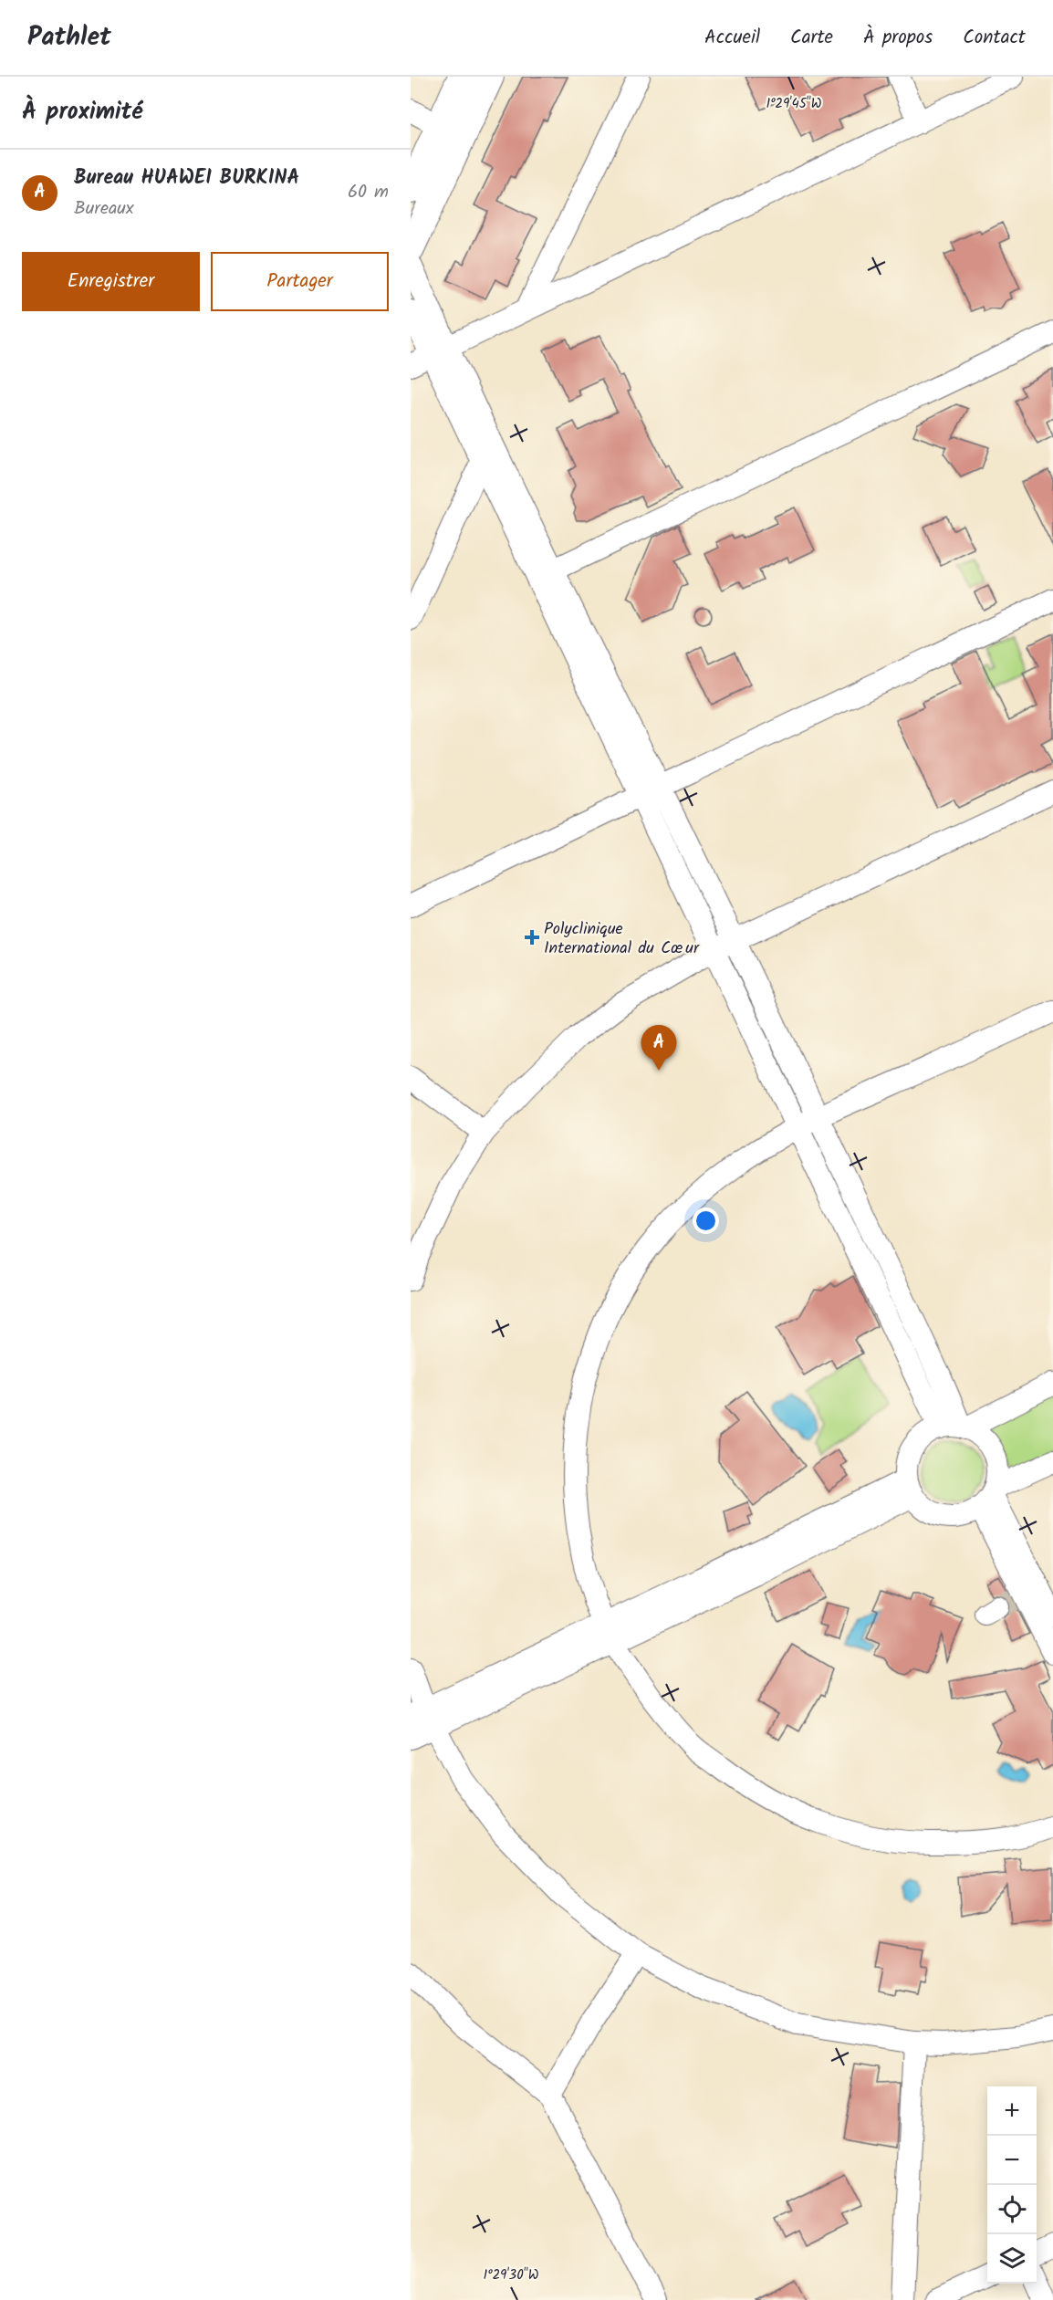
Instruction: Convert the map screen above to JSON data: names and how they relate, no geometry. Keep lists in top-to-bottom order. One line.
{"places":{"health":["Polyclinique International du Cœur"]},"page":{"header":"Pathlet","nav":["Accueil","Carte","À propos","Contact"],"heading":"À proximité","list":[{"mark":"A","name":"Bureau HUAWEI BURKINA","note":"Bureaux","value":"60 m"}],"buttons":["Enregistrer","Partager"],"pins":"A","map_buttons":["+","−"]},"coordinates":["1°29'45\"W","1°29'30\"W"]}
